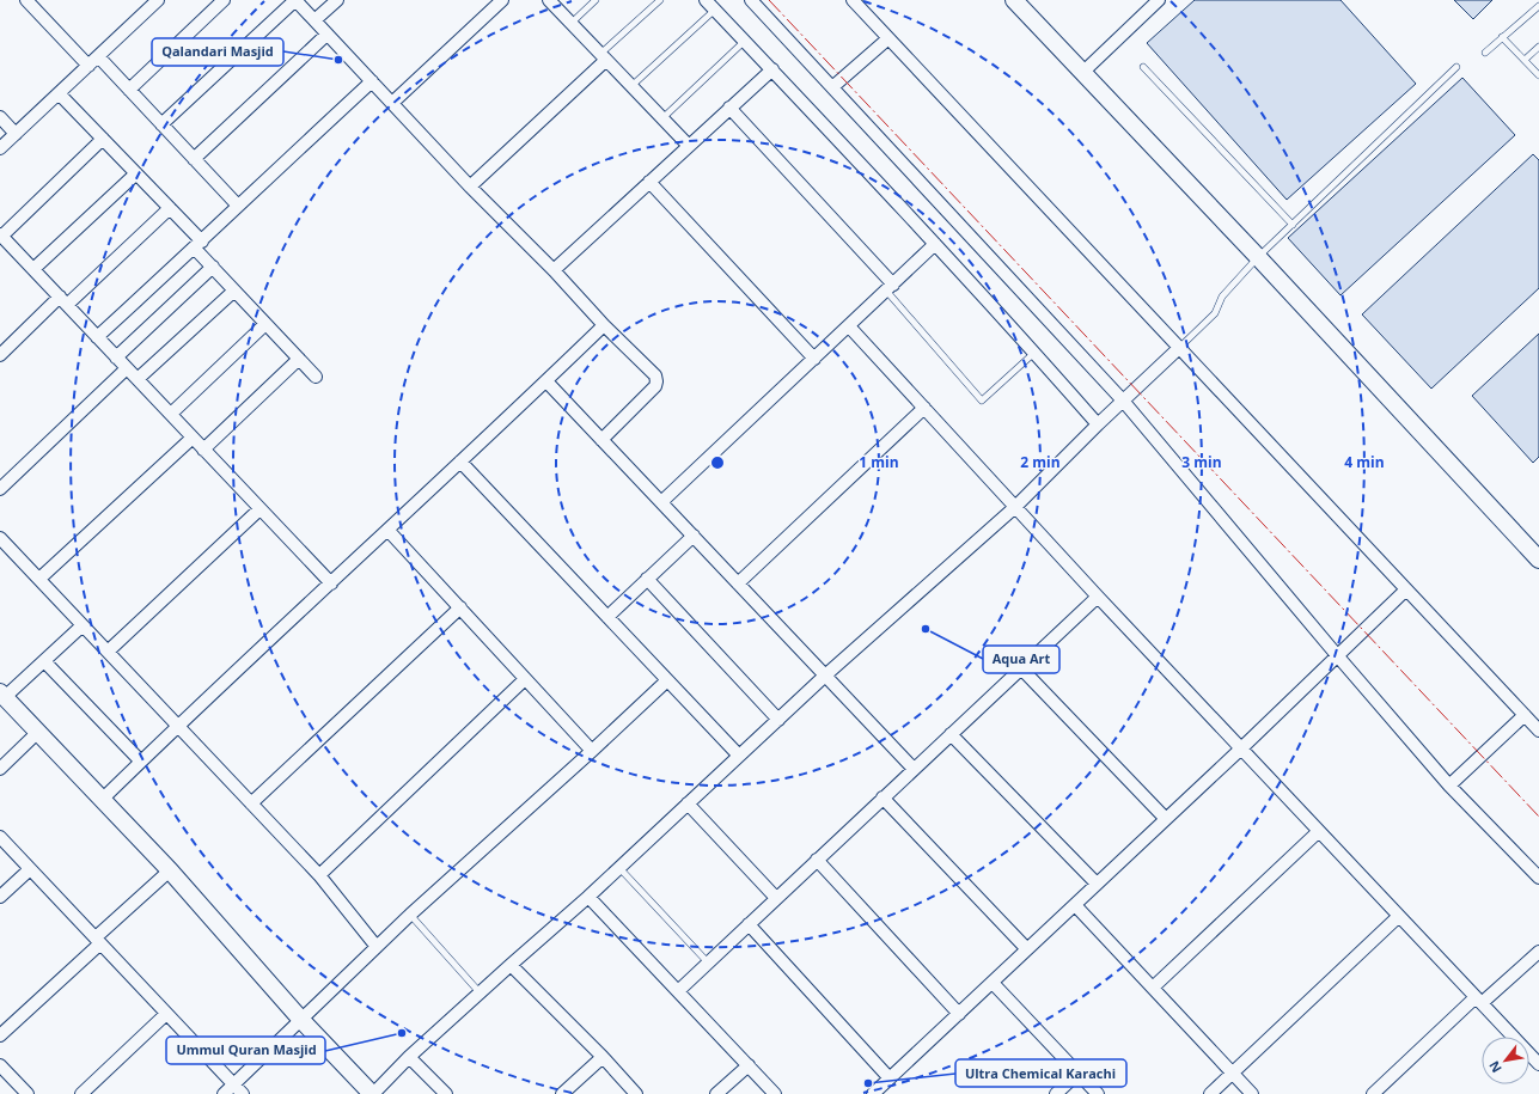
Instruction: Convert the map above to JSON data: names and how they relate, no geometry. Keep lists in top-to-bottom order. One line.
{"places":["Qalandari Masjid","Aqua Art","Ummul Quran Masjid","Ultra Chemical Karachi"],"north":"bottom left","rings":["1 min","2 min","3 min","4 min"]}
